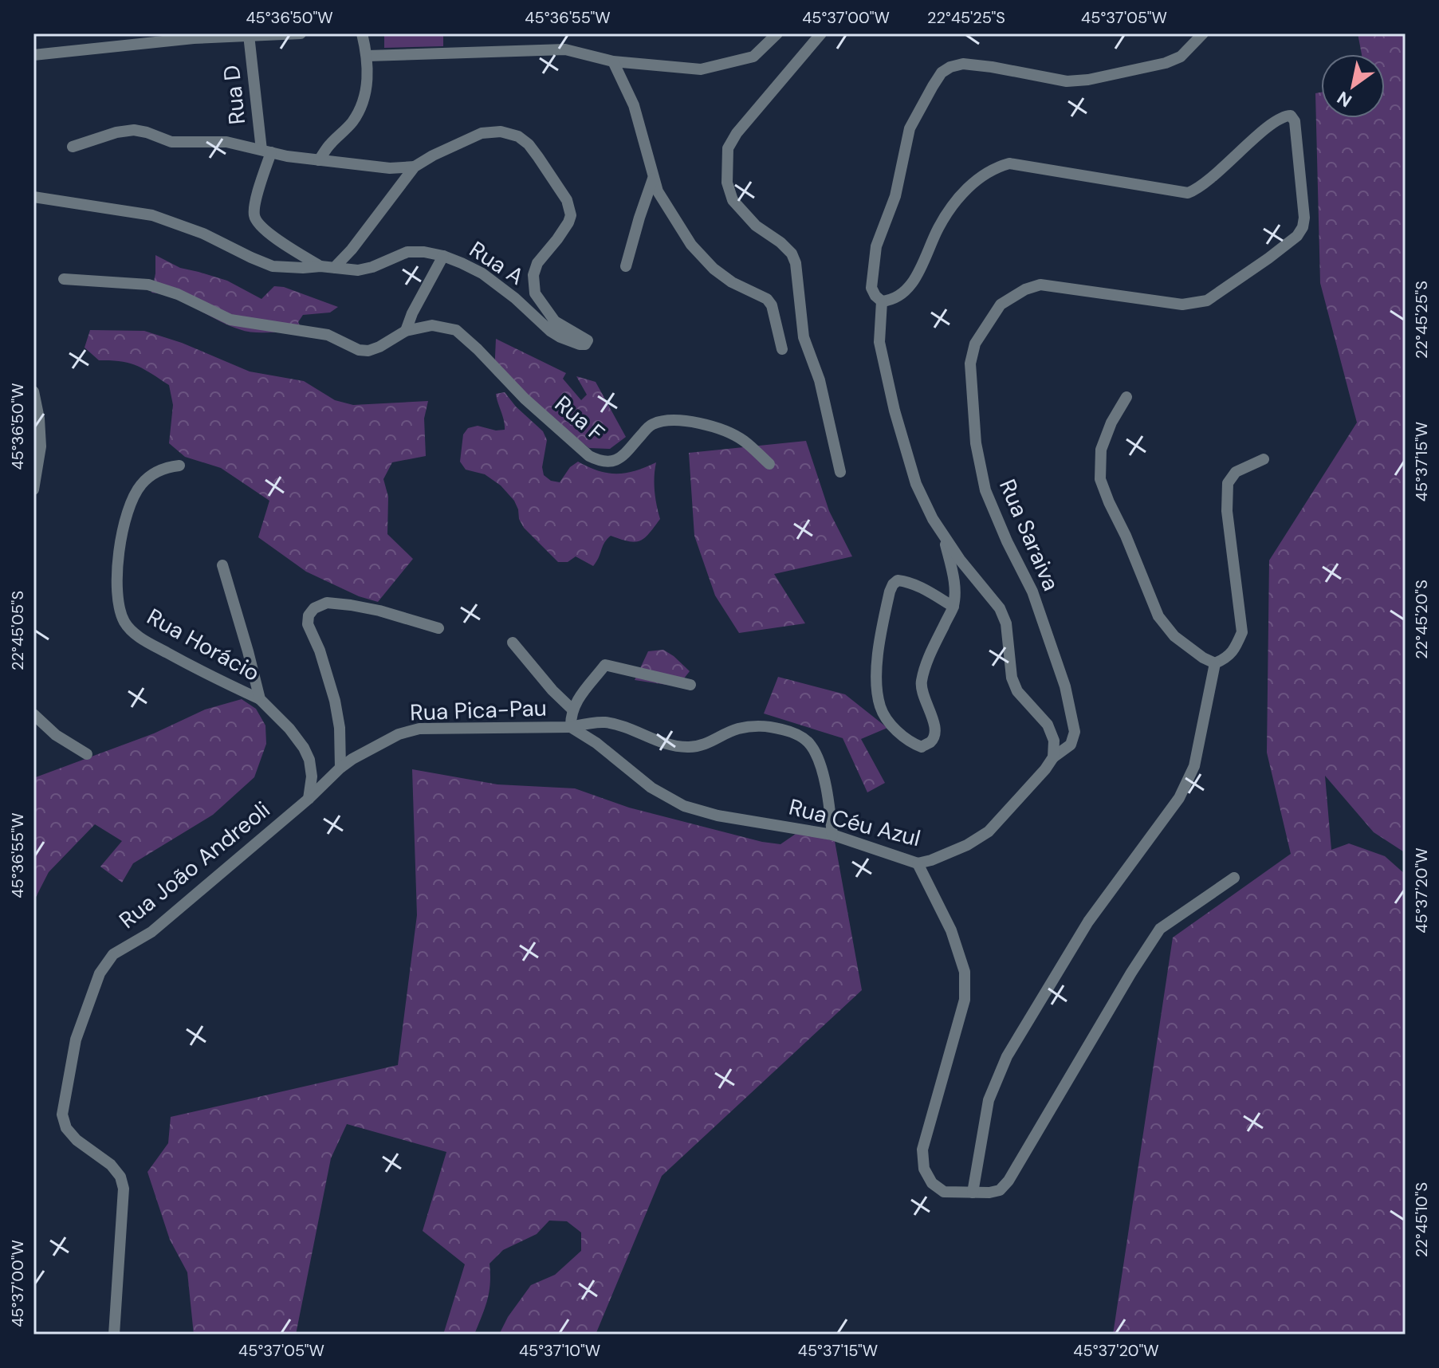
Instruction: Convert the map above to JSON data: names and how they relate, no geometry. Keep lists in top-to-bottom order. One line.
{"streets":{"street":["Rua D","Rua A","Rua F","Rua Saraiva","Rua Horácio","Rua Pica-Pau","Rua Céu Azul","Rua João Andreoli"]},"crossings":[["Rua D","Rua A"],["Rua Saraiva","Rua Céu Azul"],["Rua Pica-Pau","Rua Céu Azul"],["Rua Pica-Pau","Rua João Andreoli"]],"north":"bottom left","coordinates":["45°36'50\"W","45°36'55\"W","45°37'00\"W","22°45'25\"S","45°37'05\"W","45°37'15\"W","22°45'20\"S","22°45'05\"S","45°37'20\"W","22°45'10\"S","45°37'10\"W"]}
